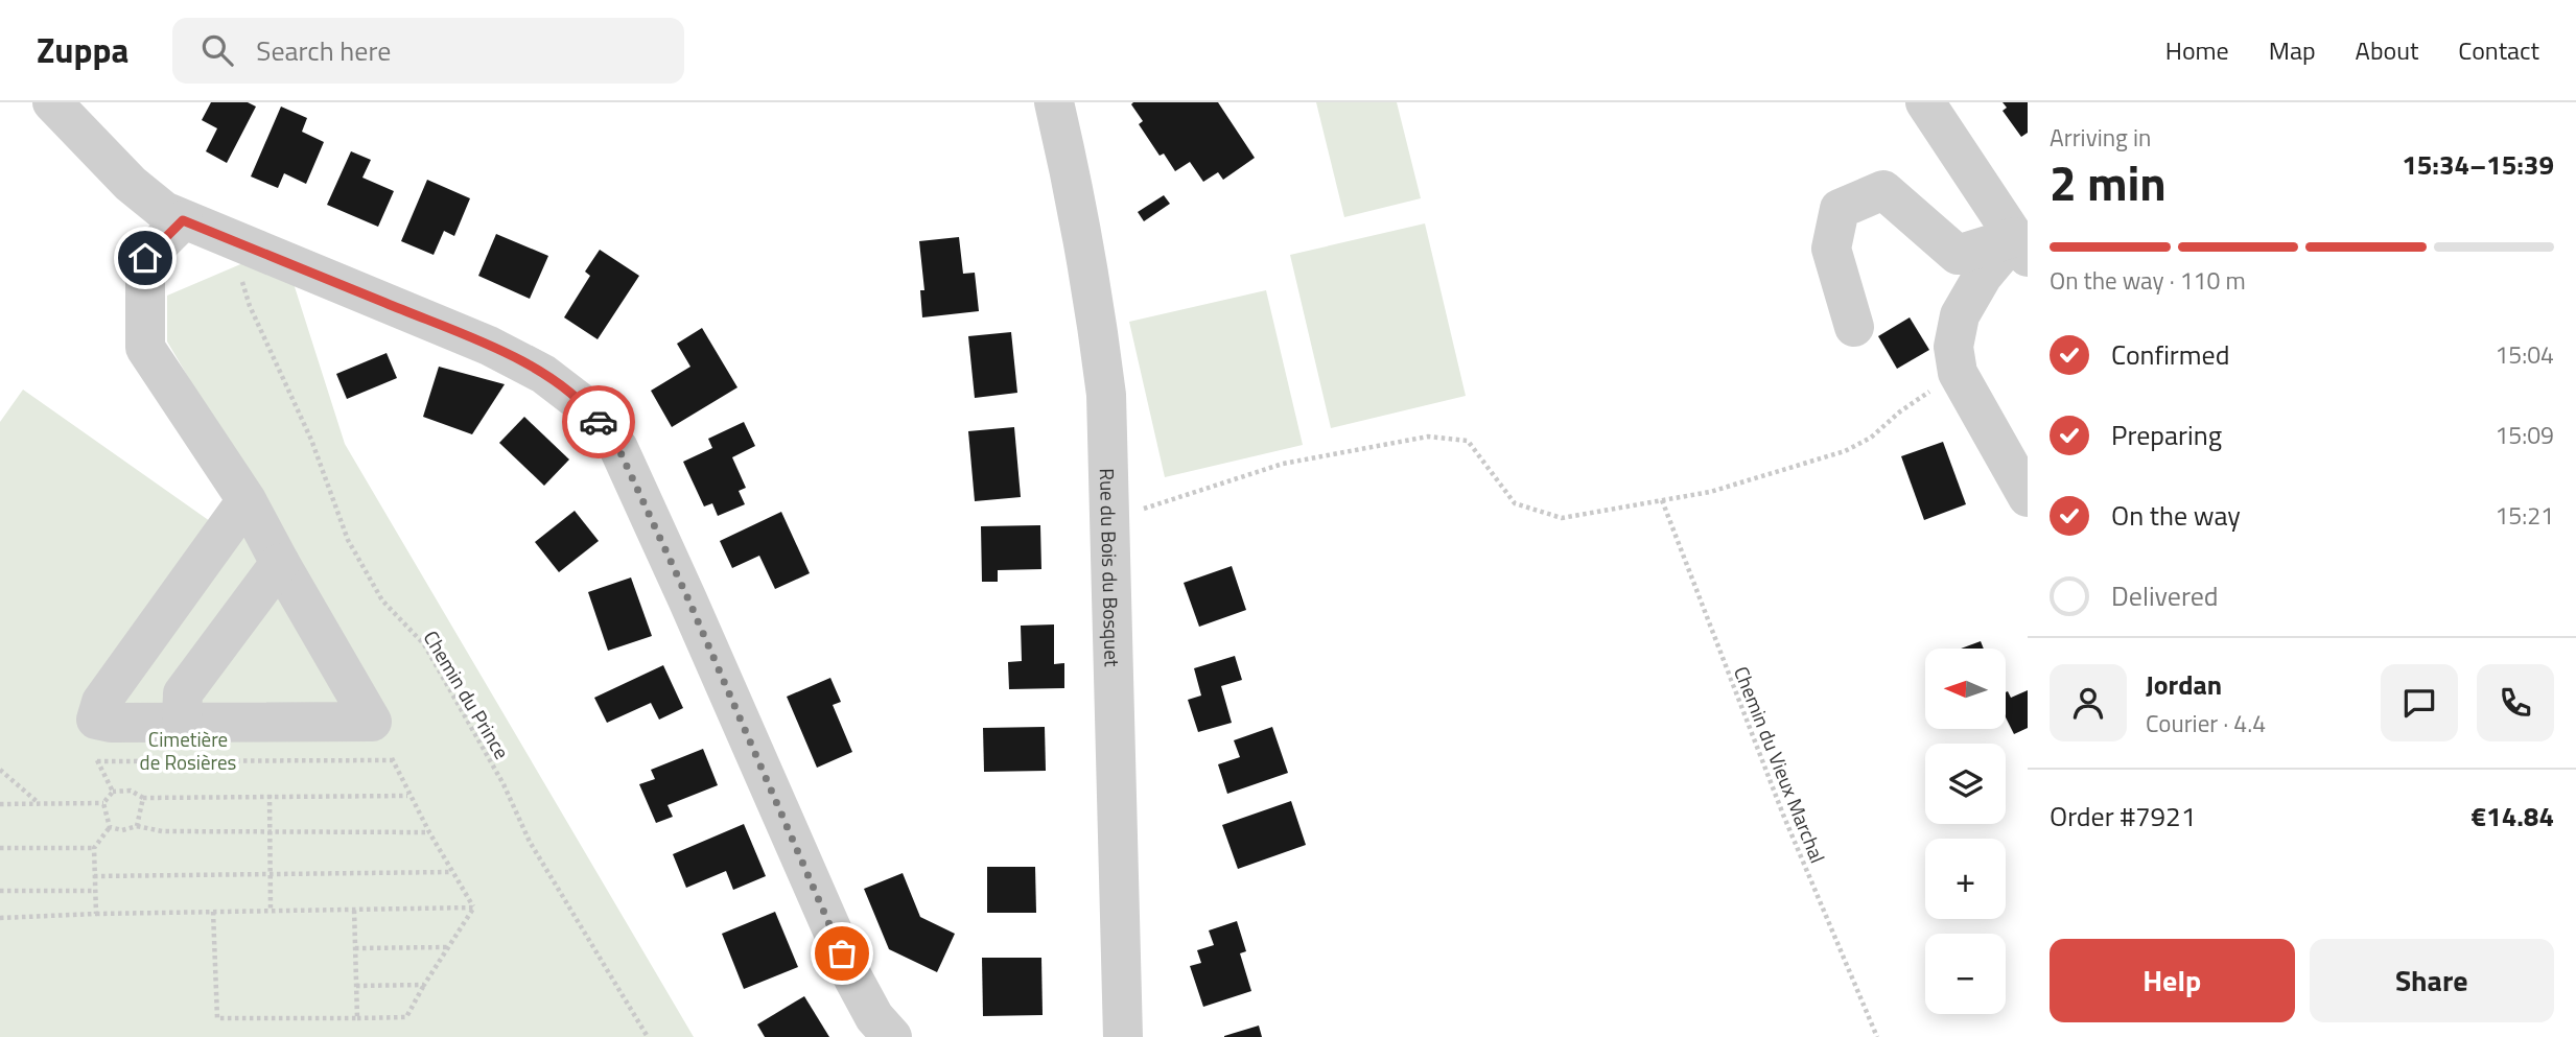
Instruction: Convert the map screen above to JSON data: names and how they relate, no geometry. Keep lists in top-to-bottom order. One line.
{"streets":{"street":["Rue du Bois du Bosquet"],"path":["Chemin du Prince","Chemin du Vieux Marchal"]},"parks":["Cimetière de Rosières"],"north":"left","page":{"header":"Zuppa","search":"Search here","nav":["Home","Map","About","Contact"],"heading":["2 min","Arriving in","15:34–15:39"],"panel":["Jordan","Courier · 4.4","Order #7921","€14.84"],"bar":"On the way · 110 m","list":[["Confirmed","15:04"],["Preparing","15:09"],["On the way","15:21"],"Delivered"],"map_buttons":["+","−"],"buttons":["Help","Share"]}}
